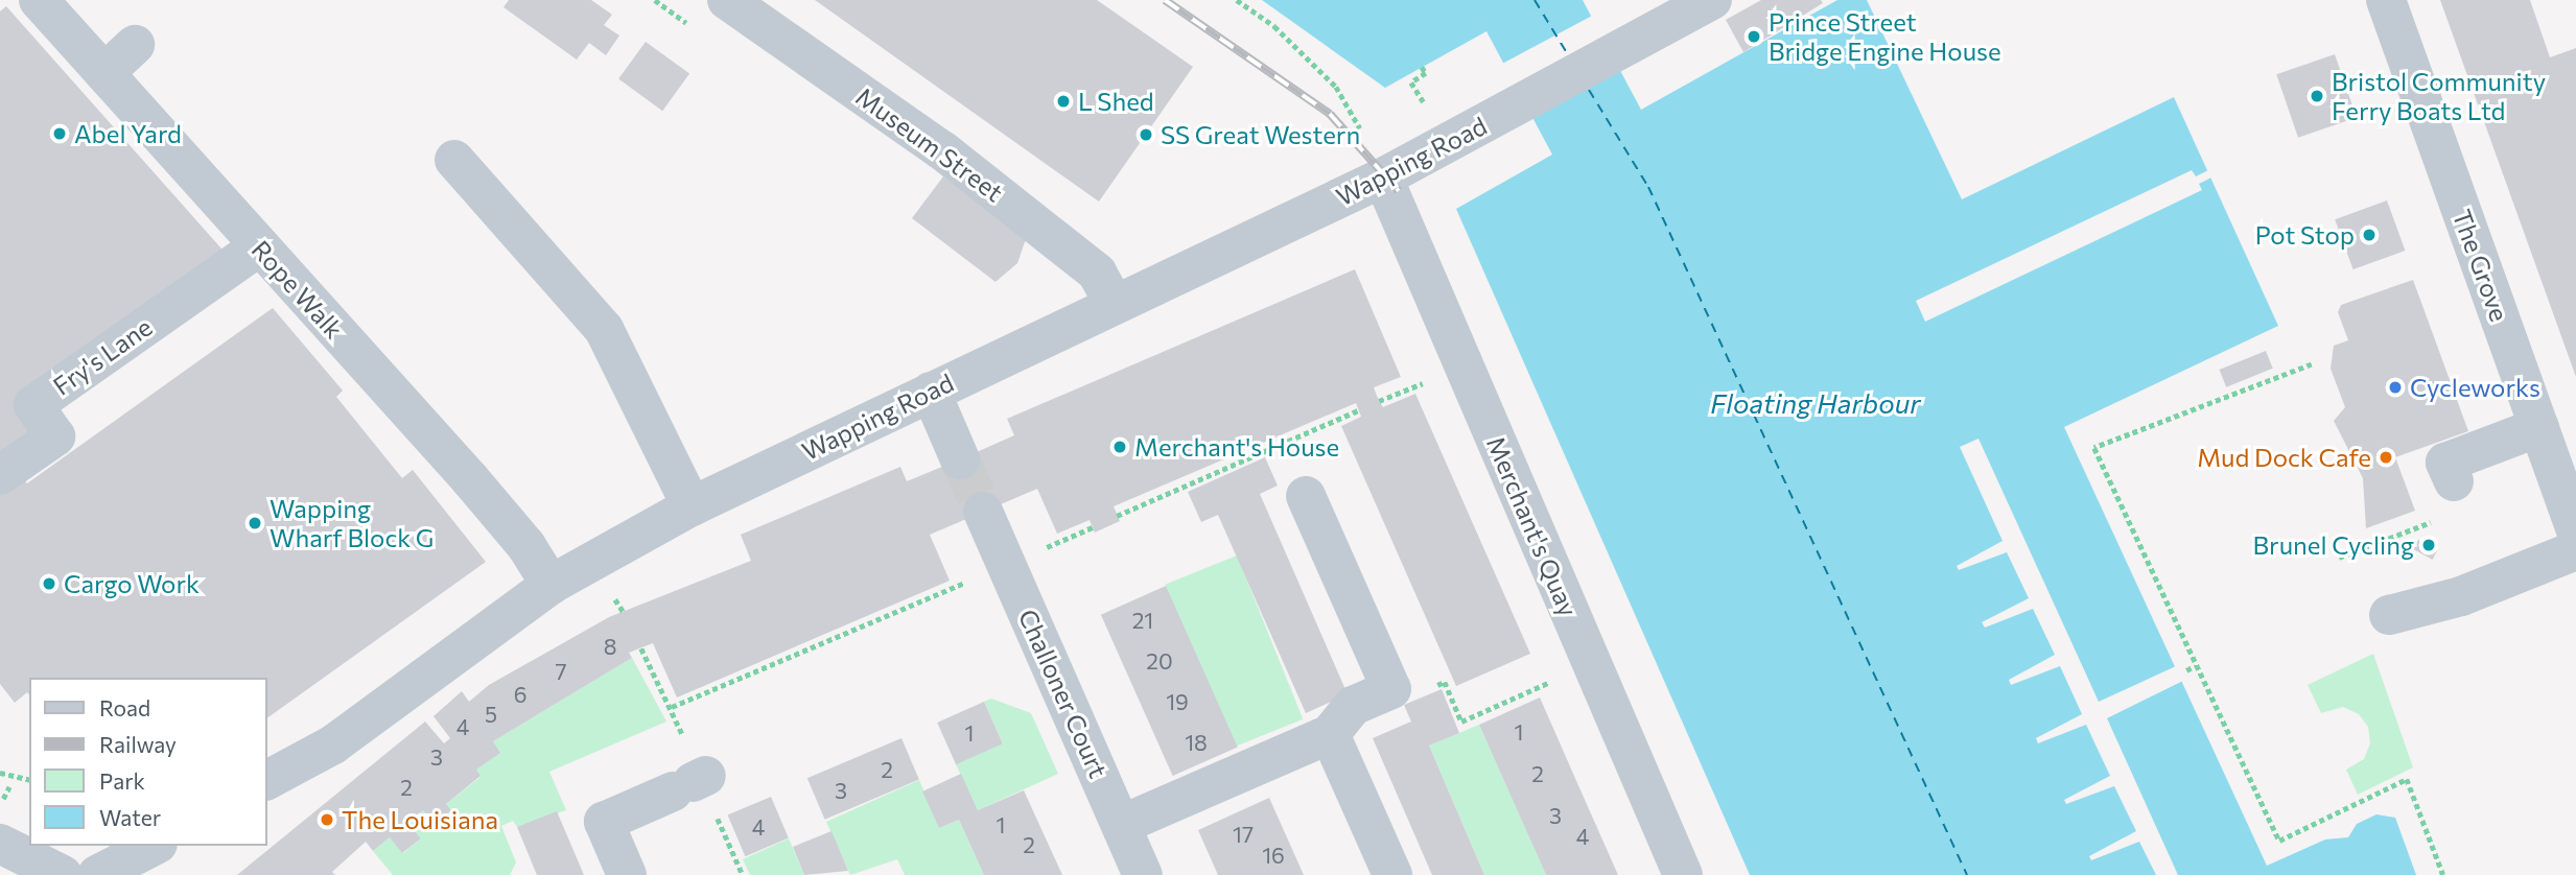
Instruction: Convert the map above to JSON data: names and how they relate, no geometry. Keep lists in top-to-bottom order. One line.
{"streets":{"street":["Museum Street","Wapping Road","The Grove","Rope Walk","Fry's Lane","Merchant's Quay","Challoner Court"]},"crossings":[["Museum Street","Wapping Road"],["Wapping Road","Rope Walk"],["Wapping Road","Merchant's Quay"],["Rope Walk","Fry's Lane"]],"water":["Floating Harbour"],"places":["Prince Street Bridge Engine House","Bristol Community Ferry Boats Ltd","L Shed","Abel Yard","SS Great Western","Pot Stop","Cycleworks","Merchant's House","Mud Dock Cafe","Wapping Wharf Block G","Brunel Cycling","Cargo Work","The Louisiana"],"house_numbers":["21","8","20","7","6","19","5","4","1","1","18","3","2","2","2","3","3","1","4","17","4","2","16"],"legend":["Road","Railway","Park","Water"]}
